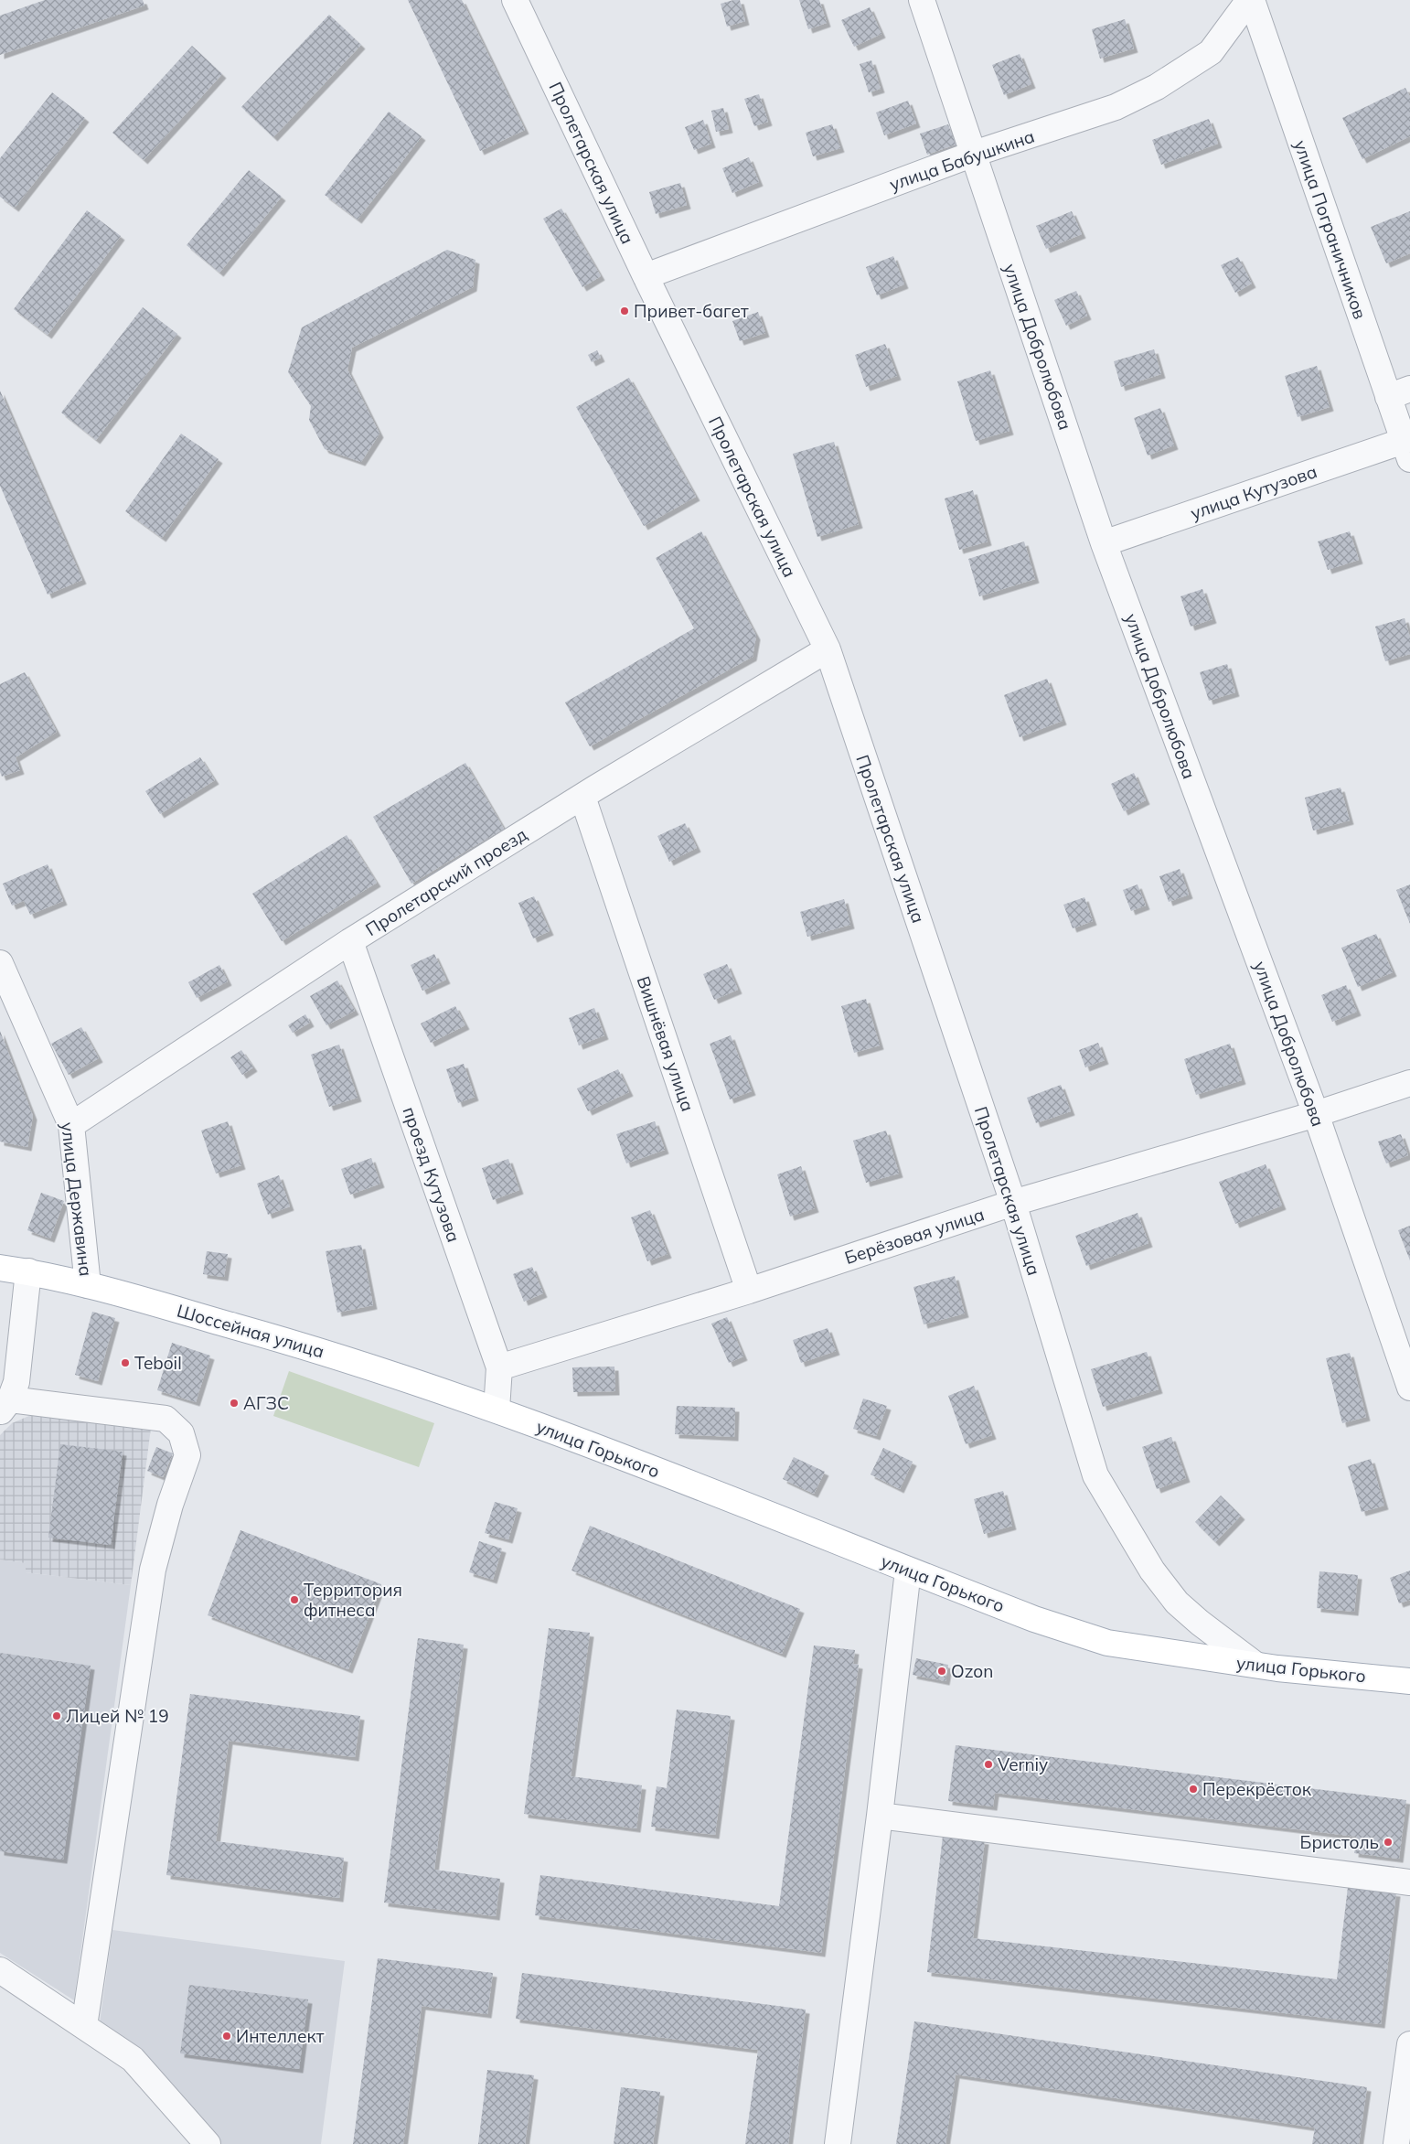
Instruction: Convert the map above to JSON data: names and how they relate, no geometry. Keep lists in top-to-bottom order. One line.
{"streets":{"main road":["Шоссейная улица","улица Горького"],"street":["улица Бабушкина","Пролетарская улица","улица Пограничников","улица Добролюбова","улица Кутузова","Пролетарский проезд","Вишнёвая улица","проезд Кутузова","улица Державина","Берёзовая улица"]},"crossings":[["улица Бабушкина","Пролетарская улица"],["улица Бабушкина","улица Пограничников"],["улица Бабушкина","улица Добролюбова"],["Пролетарская улица","Пролетарский проезд"],["Пролетарская улица","Берёзовая улица"],["Пролетарская улица","улица Горького"],["улица Пограничников","улица Кутузова"],["улица Добролюбова","улица Кутузова"],["улица Добролюбова","Берёзовая улица"],["Пролетарский проезд","Вишнёвая улица"],["Пролетарский проезд","проезд Кутузова"],["Пролетарский проезд","улица Державина"],["Вишнёвая улица","Берёзовая улица"],["проезд Кутузова","Берёзовая улица"],["проезд Кутузова","Шоссейная улица"],["проезд Кутузова","улица Горького"],["улица Державина","Шоссейная улица"],["Шоссейная улица","улица Горького"]],"places":["Привет-багет","Teboil","АГЗС","Территория фитнеса","Ozon","Лицей № 19","Verniy","Перекрёсток","Бристоль","Интеллект"]}
